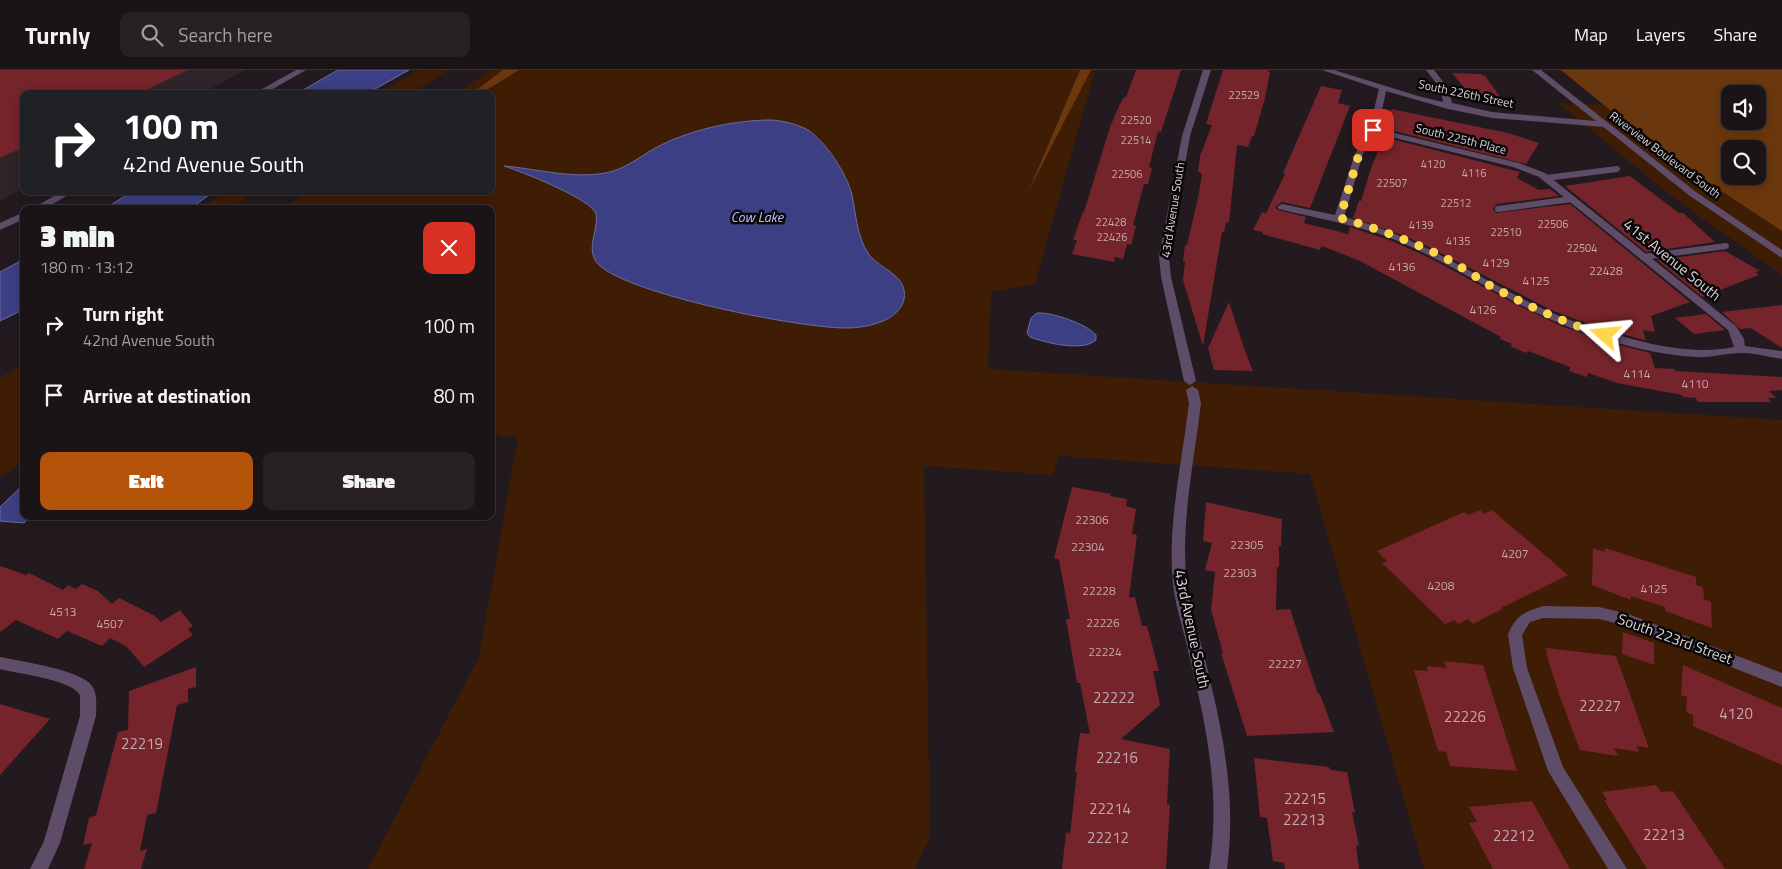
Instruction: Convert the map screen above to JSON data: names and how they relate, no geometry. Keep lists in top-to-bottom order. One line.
{"streets":{"street":["South 226th Street","South 225th Place","Riverview Boulevard South","43rd Avenue South","41st Avenue South","South 223rd Street"]},"crossings":[["South 226th Street","Riverview Boulevard South"],["South 225th Place","41st Avenue South"]],"water":["Cow Lake"],"house_numbers":["22529","22520","22514","4120","4116","22506","22507","22512","22428","22506","4139","22510","22426","4135","22504","4129","4136","22428","4125","4126","4114","4110","22306","22305","22304","4207","22303","4208","4125","22228","4513","22226","4507","22224","22227","22222","22227","4120","22226","22219","22216","22215","22214","22213","22213","22212","22212"],"page":{"header":"Turnly","search":"Search here","nav":["Map","Layers","Share"],"turn":["100 m","42nd Avenue South"],"heading":["3 min","180 m · 13:12"],"list":[{"name":"Turn right","note":"42nd Avenue South","value":"100 m"},{"name":"Arrive at destination","value":"80 m"}],"buttons":["Exit","Share"]}}
